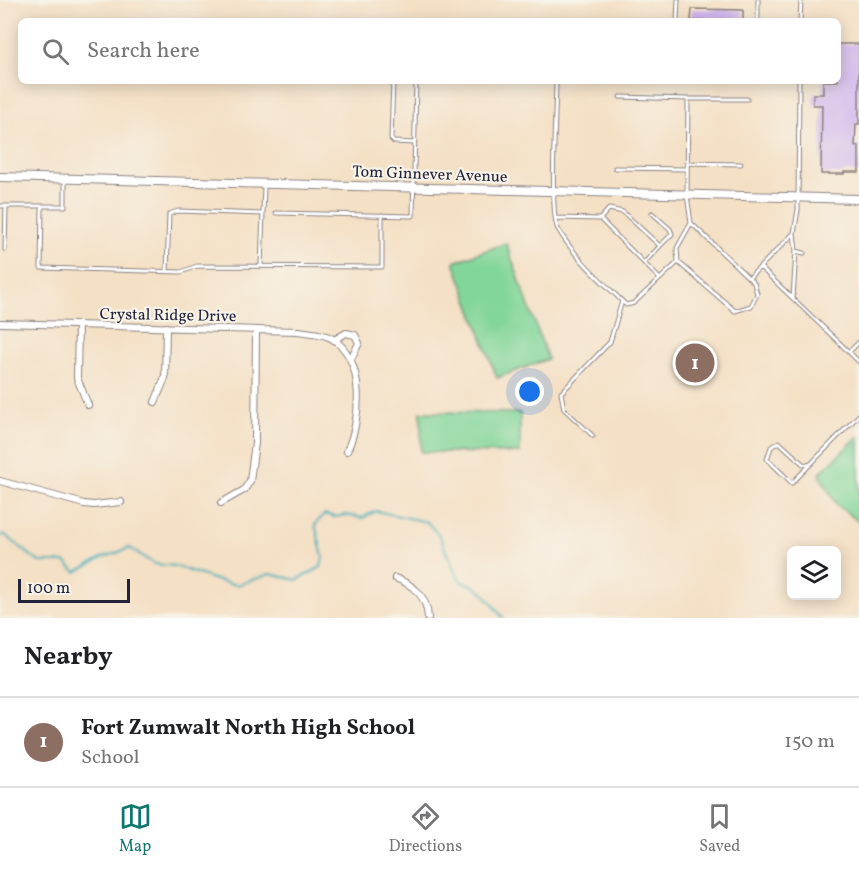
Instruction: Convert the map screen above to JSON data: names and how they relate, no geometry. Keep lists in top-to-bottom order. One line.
{"streets":{"main road":["Tom Ginnever Avenue"],"street":["Crystal Ridge Drive"]},"scale_bar":"100 m","page":{"search":"Search here","pins":"1","scale":"100 m","heading":"Nearby","list":[{"mark":"1","name":"Fort Zumwalt North High School","note":"School","value":"150 m"}],"nav":["Map","Directions","Saved"]}}
